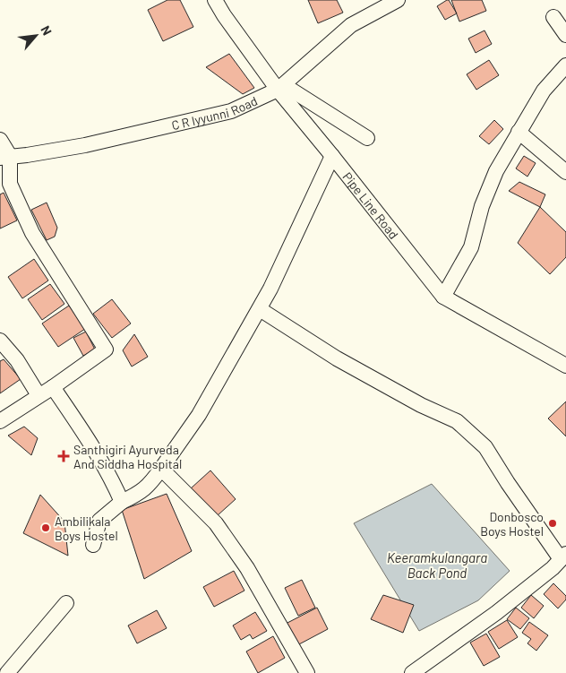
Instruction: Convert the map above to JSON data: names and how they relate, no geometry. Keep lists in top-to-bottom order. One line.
{"streets":{"street":["C R Iyyunni Road","Pipe Line Road"]},"crossings":[["C R Iyyunni Road","Pipe Line Road"]],"water":["Keeramkulangara Back Pond"],"places":{"health":["Santhigiri Ayurveda And Siddha Hospital"],"other":["Donbosco Boys Hostel","Ambilikala Boys Hostel"]},"north":"top right"}
